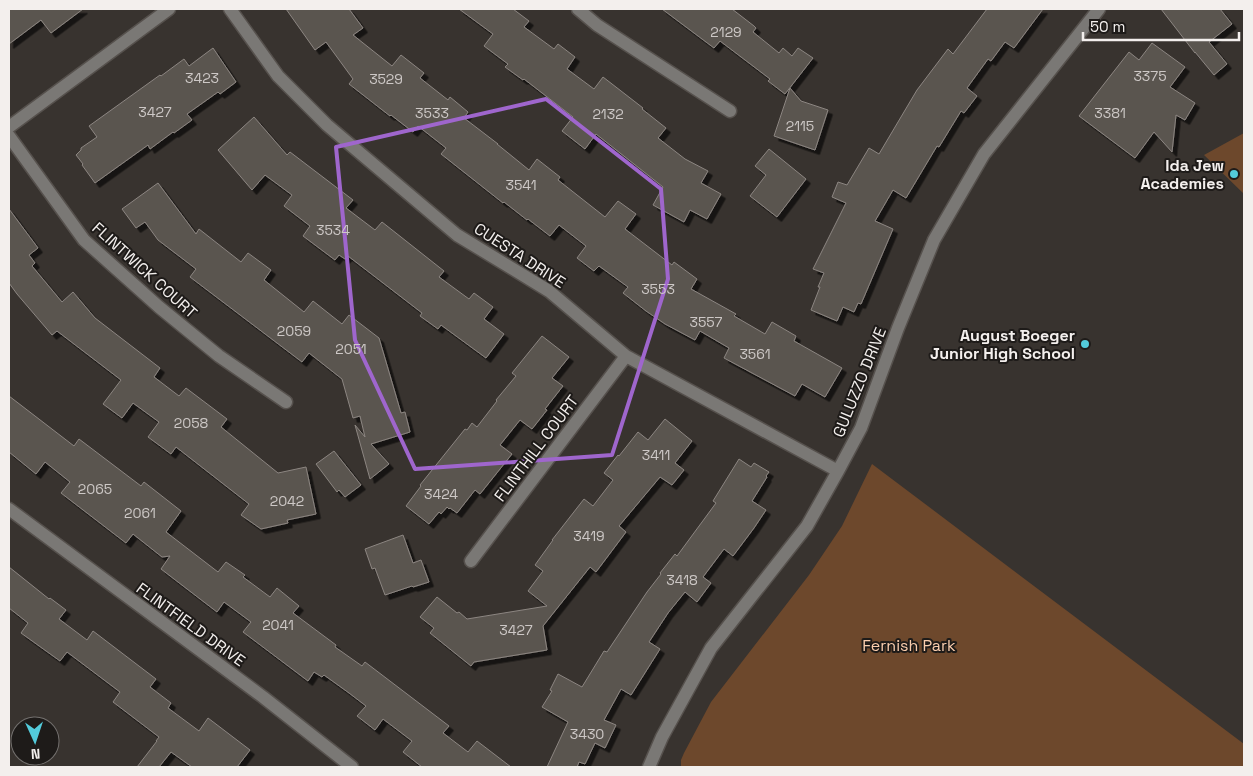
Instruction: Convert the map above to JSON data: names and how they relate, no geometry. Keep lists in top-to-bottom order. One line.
{"streets":{"street":["CUESTA DRIVE","FLINTWICK COURT","GULUZZO DRIVE","FLINTHILL COURT","FLINTFIELD DRIVE"]},"crossings":[["CUESTA DRIVE","GULUZZO DRIVE"],["CUESTA DRIVE","FLINTHILL COURT"]],"parks":["Fernish Park"],"places":["Ida Jew Academies","August Boeger Junior High School"],"house_numbers":["2129","3375","3423","3529","3427","3533","3381","2132","2115","3541","3534","3553","3557","2059","2051","3561","2058","3411","2065","3424","2042","2061","3419","3418","2041","3427","3430"],"scale_bar":"50 m","north":"bottom"}
